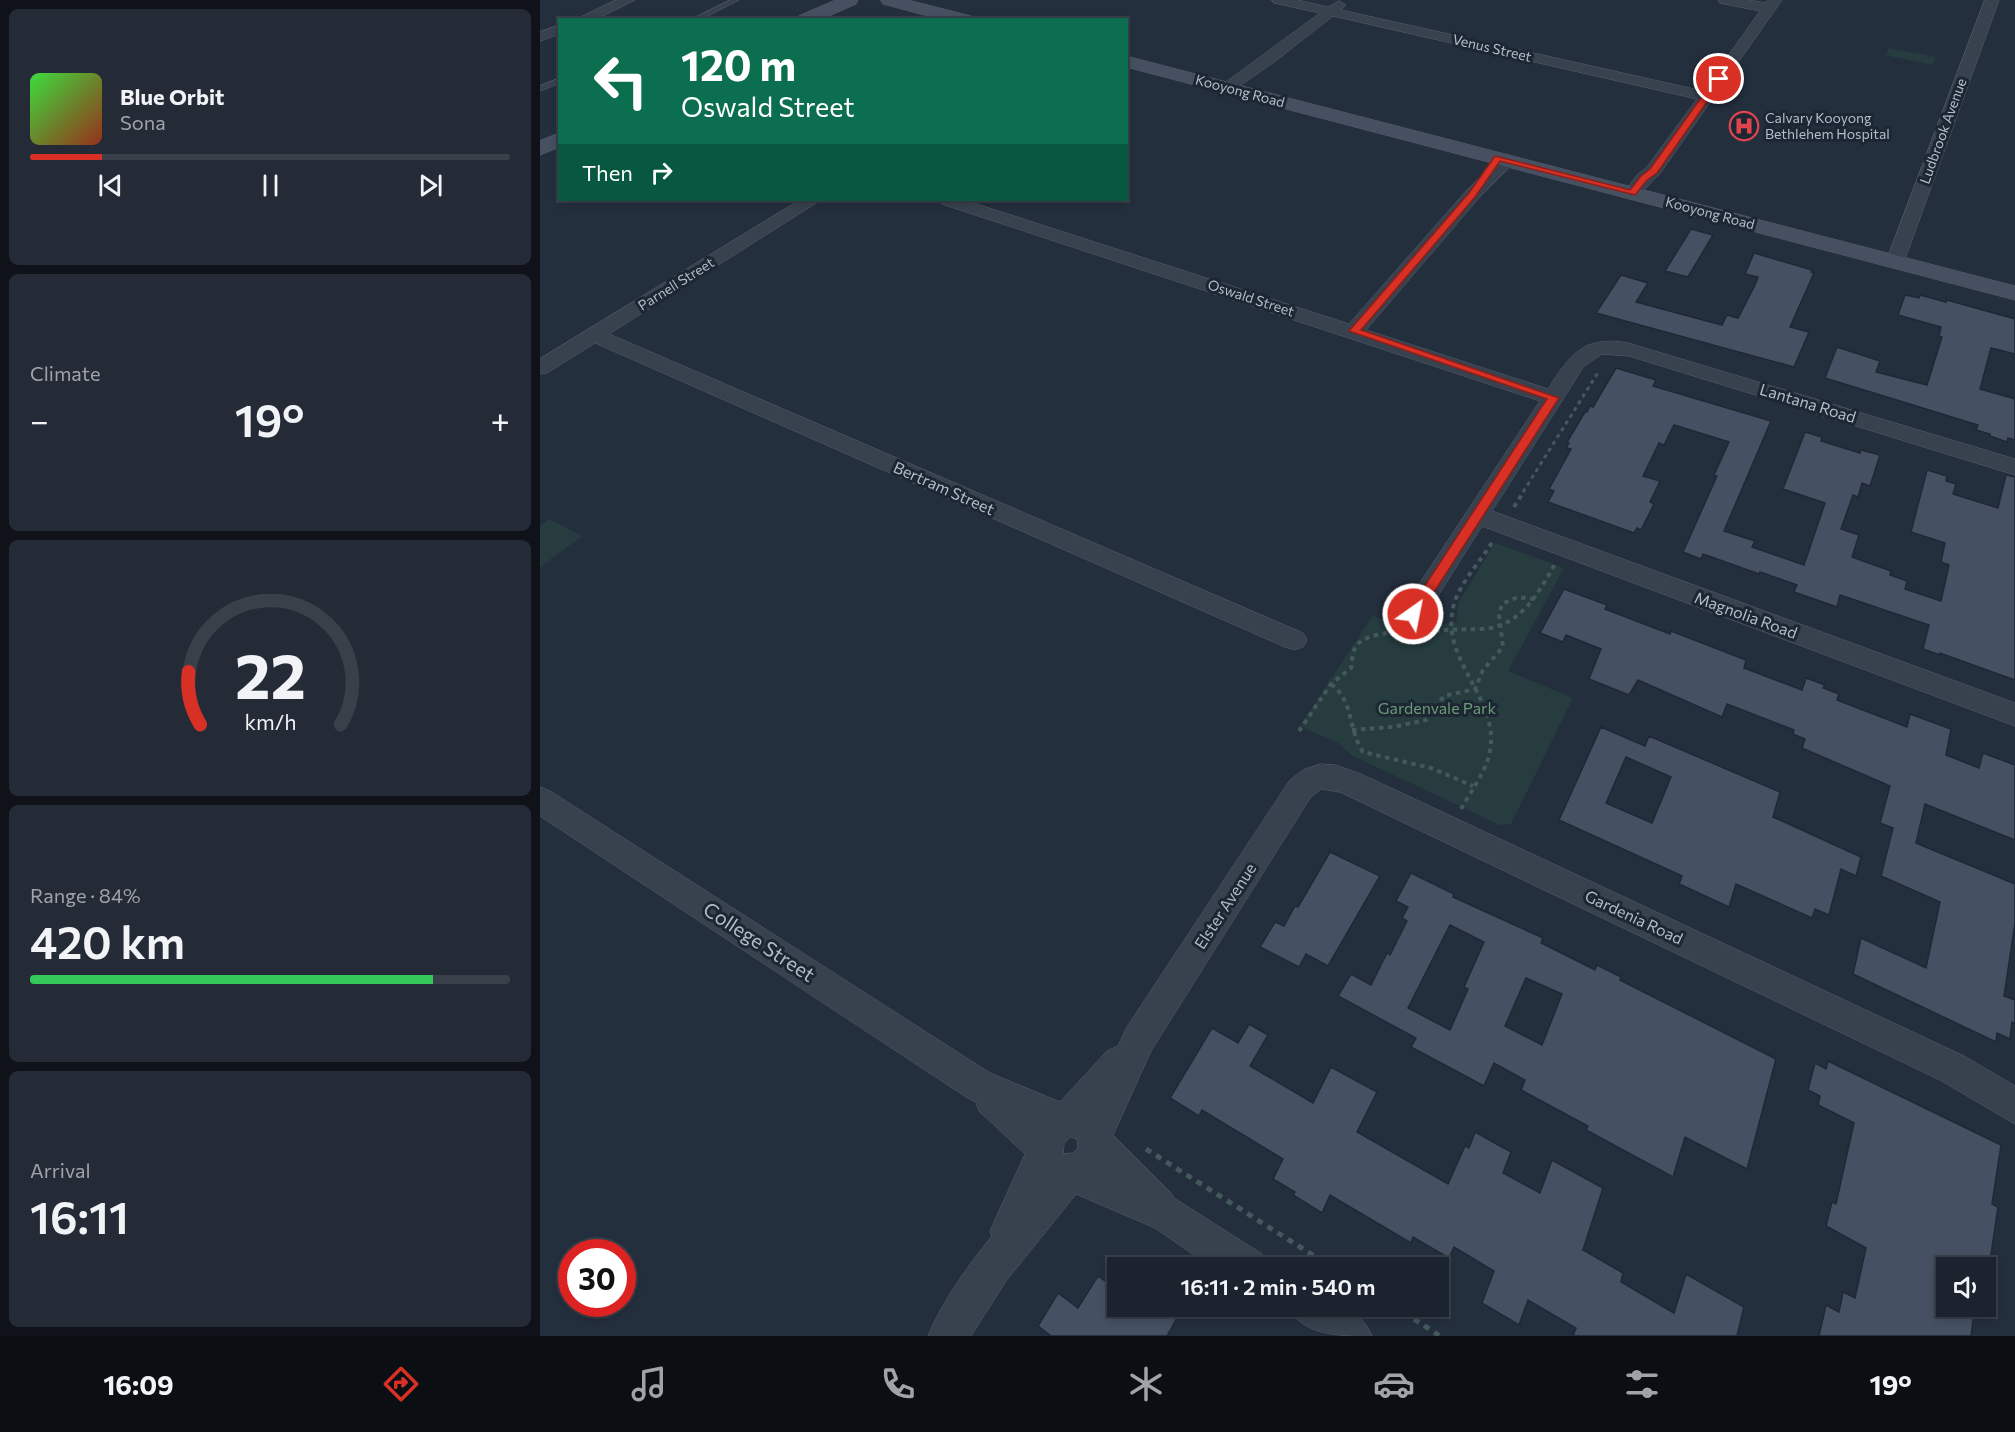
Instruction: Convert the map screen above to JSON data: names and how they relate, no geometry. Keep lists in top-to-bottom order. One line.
{"streets":{"street":["Venus Street","Kooyong Road","Ludbrook Avenue","Parnell Street","Oswald Street","Lantana Road","Bertram Street","Magnolia Road","Elster Avenue","Gardenia Road","College Street"]},"crossings":[["Kooyong Road","Ludbrook Avenue"],["Parnell Street","Bertram Street"],["Elster Avenue","Gardenia Road"],["Elster Avenue","College Street"]],"parks":["Gardenvale Park"],"places":{"hospital":["Calvary Kooyong Bethlehem Hospital"]},"page":{"turn":["120 m","Oswald Street"],"song":["Blue Orbit","Sona"],"then":"Then","tile":["Climate",["Range · 84%","420 km"],["Arrival","16:11"]],"heat":["−","19°","+"],"limit":"30","trip":"16:11 · 2 min · 540 m","tabs":["16:09","19°"],"gauge":["22","km/h"]}}
